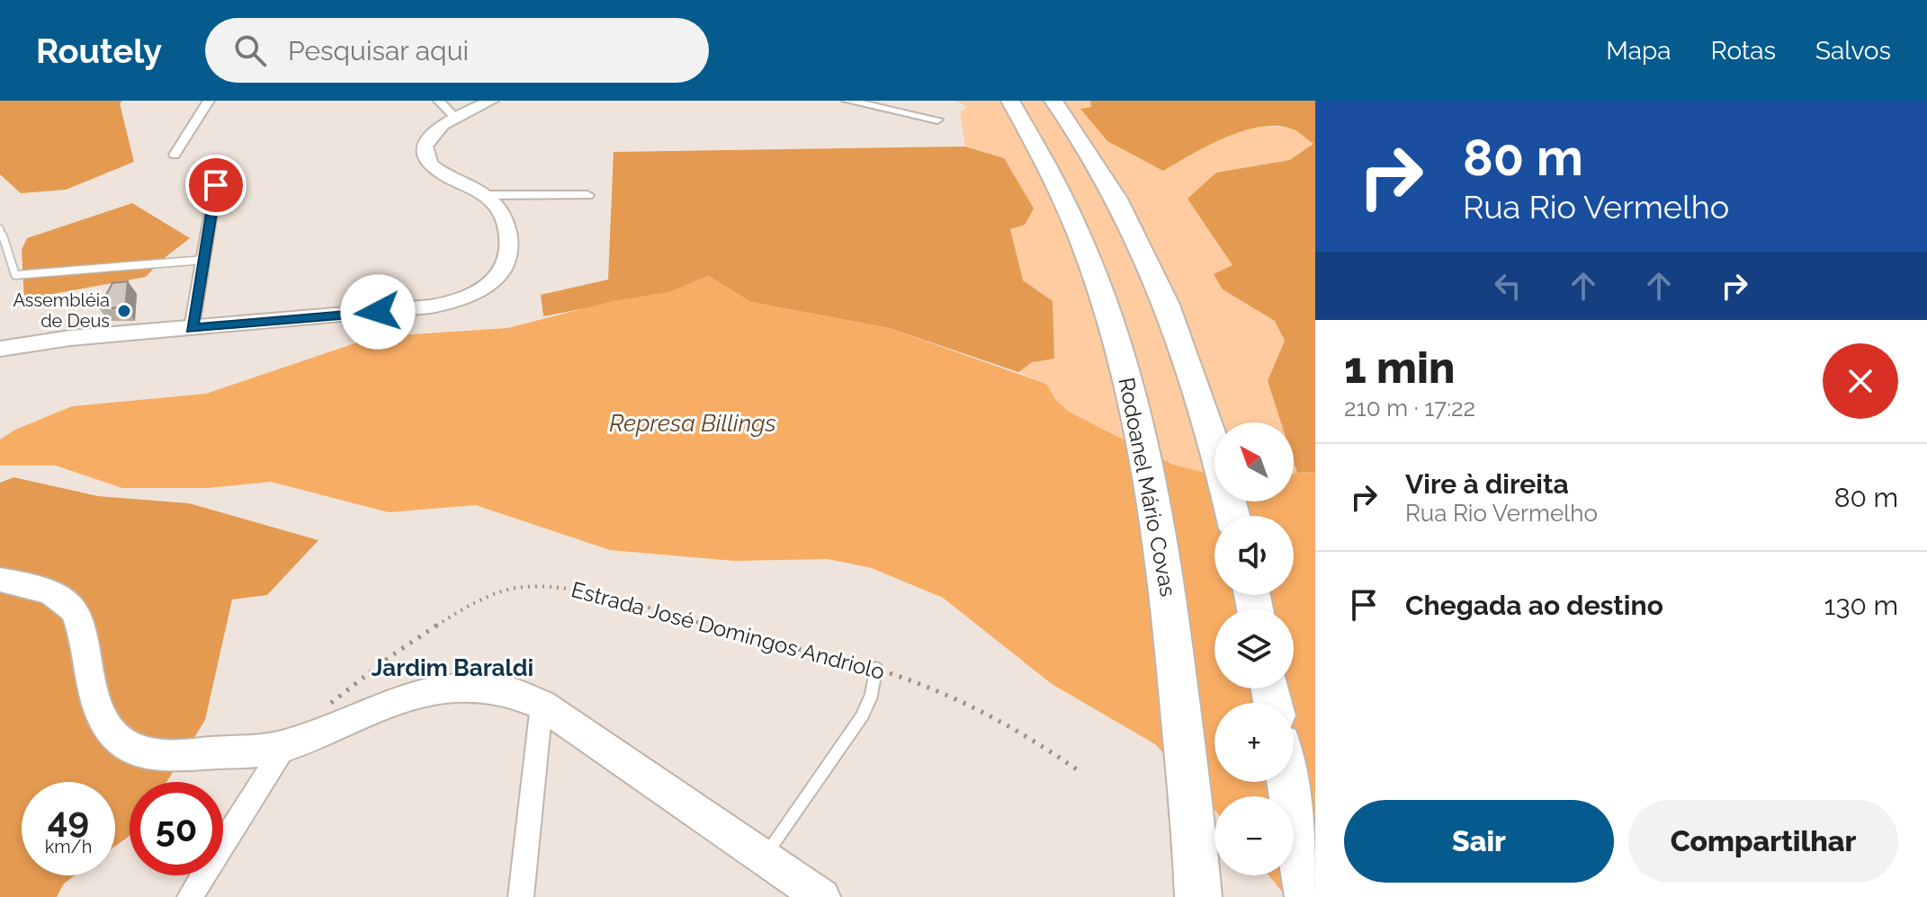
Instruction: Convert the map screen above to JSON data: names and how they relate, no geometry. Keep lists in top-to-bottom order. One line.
{"streets":{"highway":["Rodoanel Mário Covas"],"path":["Estrada José Domingos Andriolo"]},"districts":["Jardim Baraldi"],"water":["Represa Billings"],"places":["Assembléia de Deus"],"north":"top left","page":{"header":"Routely","search":"Pesquisar aqui","nav":["Mapa","Rotas","Salvos"],"turn":["80 m","Rua Rio Vermelho"],"heading":["1 min","210 m · 17:22"],"map_buttons":["+","−"],"list":[{"name":"Vire à direita","note":"Rua Rio Vermelho","value":"80 m"},{"name":"Chegada ao destino","value":"130 m"}],"speed":"49 km/h","limit":"50","buttons":["Sair","Compartilhar"]}}
